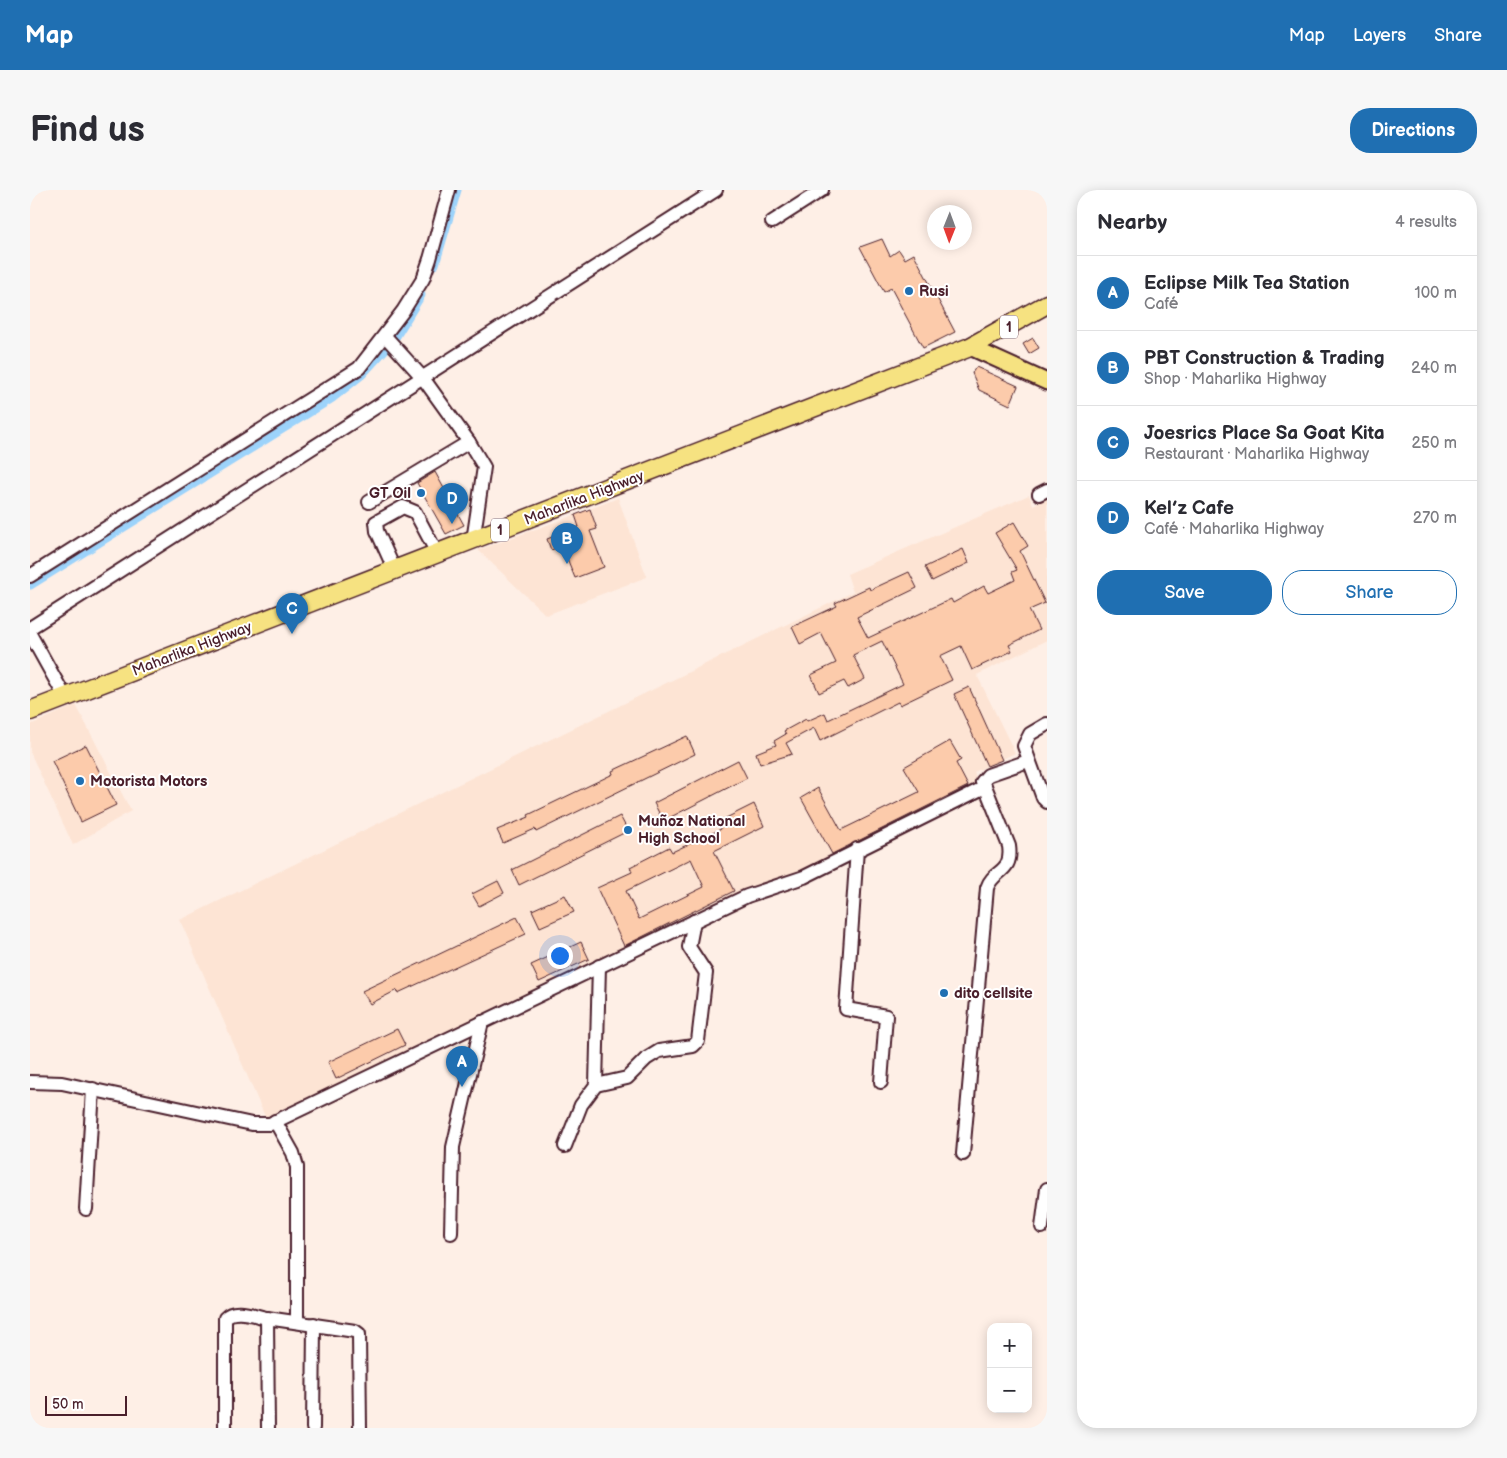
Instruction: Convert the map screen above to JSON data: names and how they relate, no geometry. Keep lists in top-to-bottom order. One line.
{"streets":{"highway":["1","Maharlika Highway"]},"places":["Rusi","GT Oil","Motorista Motors","Muñoz National High School","dito cellsite"],"scale_bar":"50 m","north":"bottom","page":{"header":"Map","nav":["Map","Layers","Share"],"buttons":["Directions",["Save","Share"]],"title":"Find us","heading":["Nearby","4 results"],"list":[{"mark":"A","name":"Eclipse Milk Tea Station","note":"Café","value":"100 m"},{"mark":"B","name":"PBT Construction & Trading","note":"Shop · Maharlika Highway","value":"240 m"},{"mark":"C","name":"Joesrics Place Sa Goat Kita","note":"Restaurant · Maharlika Highway","value":"250 m"},{"mark":"D","name":"Kel’z Cafe","note":"Café · Maharlika Highway","value":"270 m"}],"pins":["D","B","C","A"],"map_buttons":["+","−"],"scale":"50 m"}}
